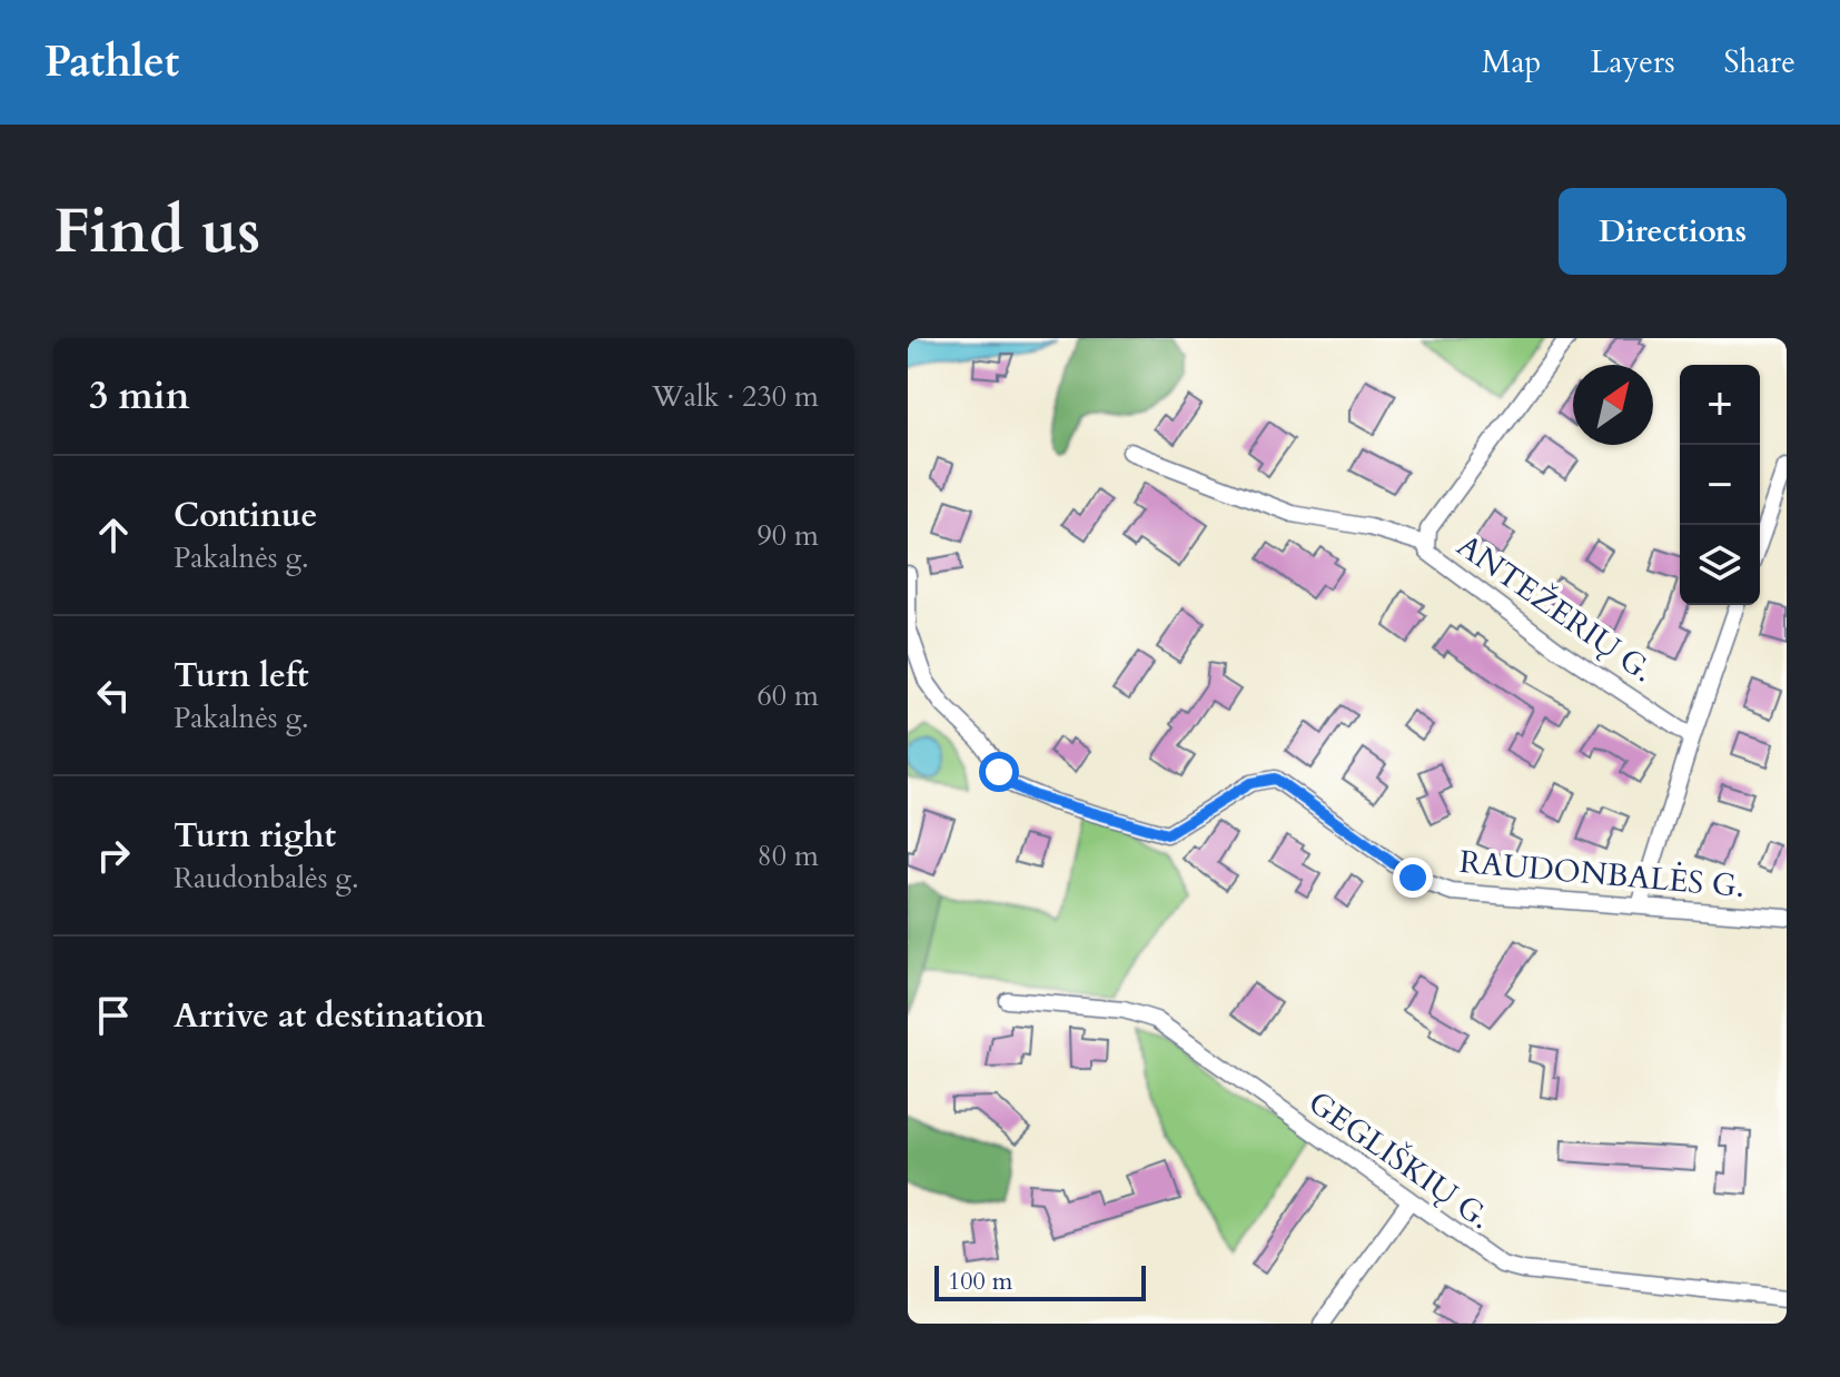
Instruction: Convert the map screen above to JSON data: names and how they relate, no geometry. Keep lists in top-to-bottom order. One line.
{"streets":{"street":["ANTEŽERIŲ G.","RAUDONBALĖS G.","GEGLIŠKIŲ G."]},"scale_bar":"100 m","north":"top right","page":{"header":"Pathlet","nav":["Map","Layers","Share"],"buttons":"Directions","title":"Find us","heading":["3 min","Walk · 230 m"],"map_buttons":["+","−"],"list":[["Continue","Pakalnės g.","90 m"],["Turn left","Pakalnės g.","60 m"],["Turn right","Raudonbalės g.","80 m"],"Arrive at destination"],"scale":"100 m"}}
